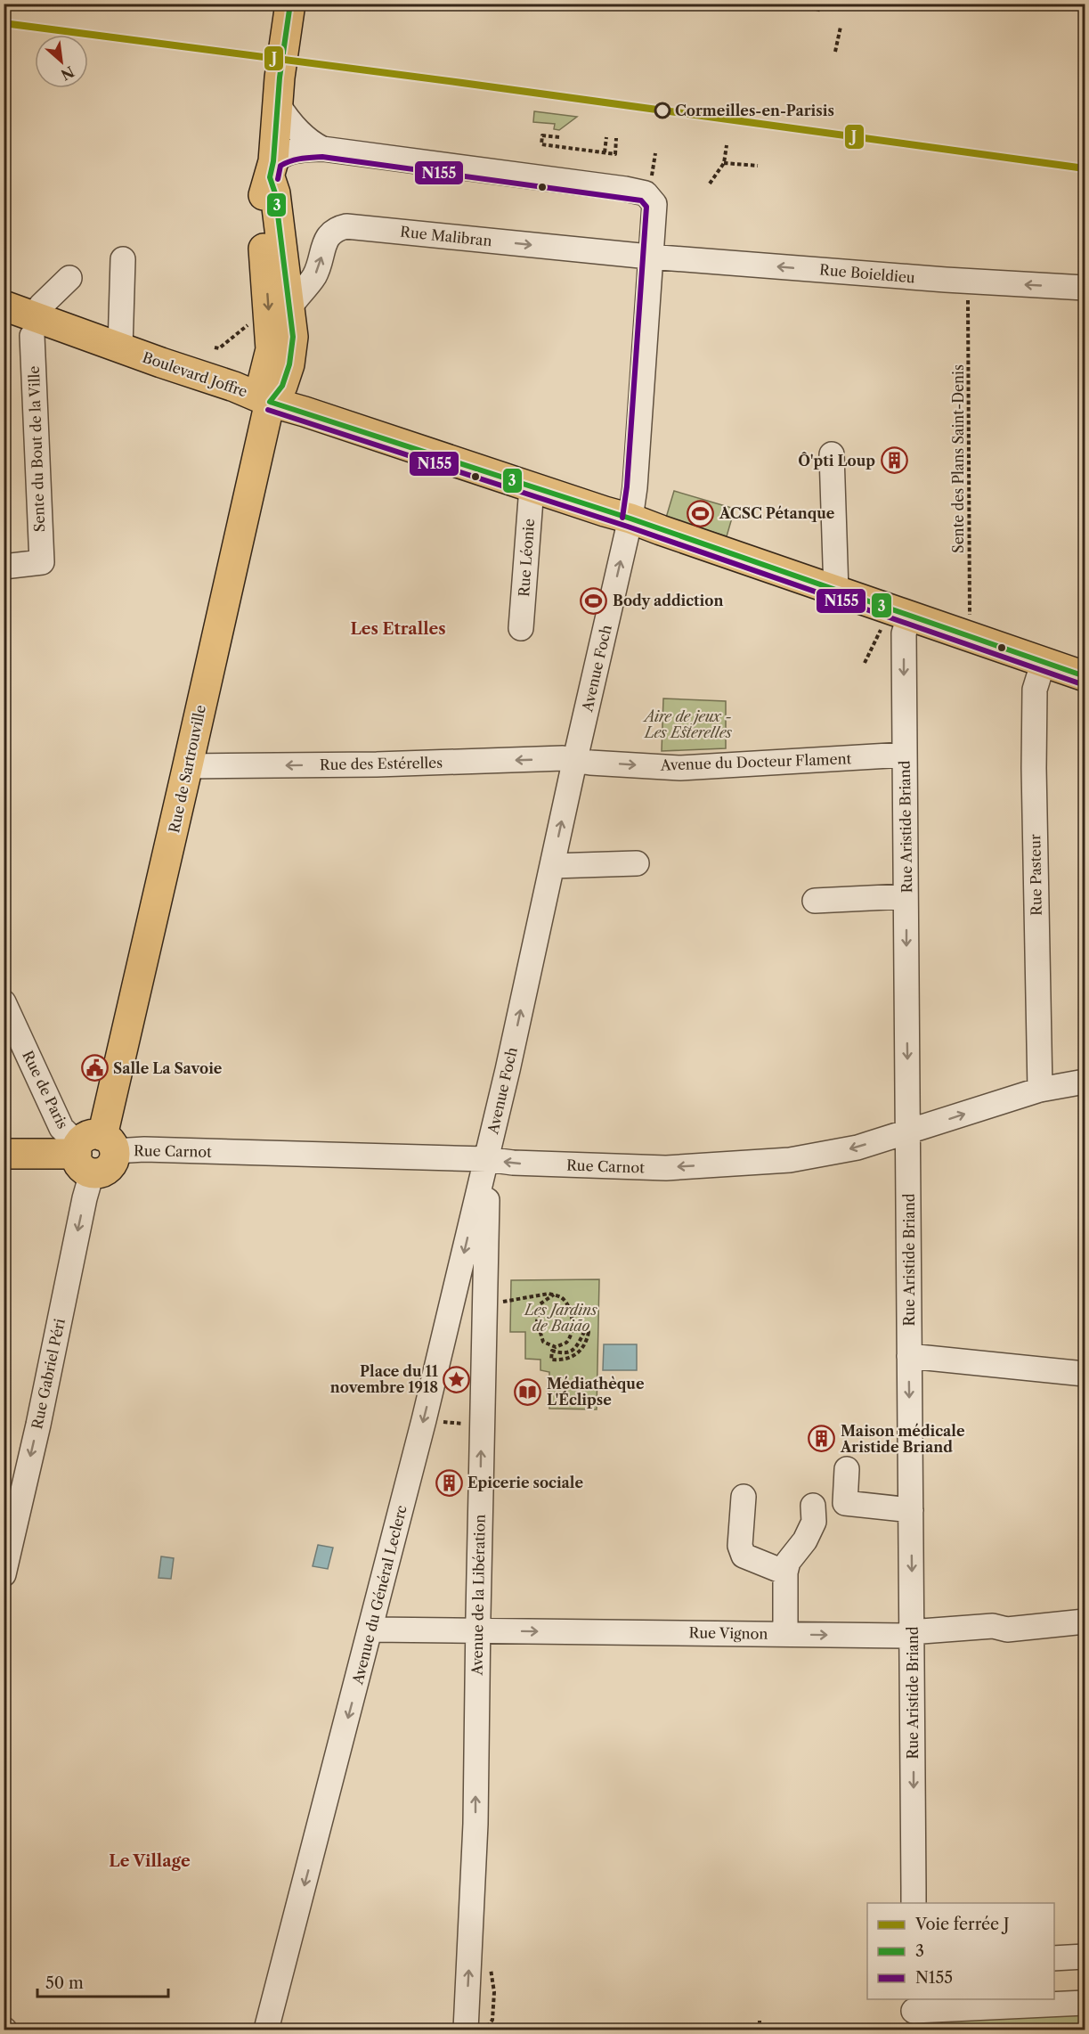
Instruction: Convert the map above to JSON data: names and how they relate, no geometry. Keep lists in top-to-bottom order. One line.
{"streets":{"main road":["Boulevard Joffre","Rue de Sartrouville"],"street":["Rue Malibran","Rue Boieldieu","Sente du Bout de la Ville","Rue Léonie","Avenue Foch","Avenue du Docteur Flament","Rue des Estérelles","Rue Aristide Briand","Rue Pasteur","Rue de Paris","Rue Carnot","Rue Gabriel Péri","Avenue du Général Leclerc","Avenue de la Libération","Rue Vignon"],"path":["Sente des Plans Saint-Denis"]},"crossings":[["Rue Malibran","Rue Boieldieu"],["Rue Malibran","Avenue Foch"],["Rue Boieldieu","Sente des Plans Saint-Denis"],["Rue Boieldieu","Avenue Foch"],["Boulevard Joffre","Sente du Bout de la Ville"],["Boulevard Joffre","Sente des Plans Saint-Denis"],["Boulevard Joffre","Rue Léonie"],["Boulevard Joffre","Avenue Foch"],["Boulevard Joffre","Rue de Sartrouville"],["Boulevard Joffre","Rue Aristide Briand"],["Boulevard Joffre","Rue Pasteur"],["Avenue Foch","Avenue du Docteur Flament"],["Avenue Foch","Rue des Estérelles"],["Avenue Foch","Rue Carnot"],["Avenue Foch","Avenue du Général Leclerc"],["Avenue Foch","Avenue de la Libération"],["Avenue du Docteur Flament","Rue des Estérelles"],["Avenue du Docteur Flament","Rue Aristide Briand"],["Rue des Estérelles","Rue de Sartrouville"],["Rue de Sartrouville","Rue de Paris"],["Rue de Sartrouville","Rue Carnot"],["Rue de Sartrouville","Rue Gabriel Péri"],["Rue Aristide Briand","Rue Carnot"],["Rue Aristide Briand","Rue Vignon"],["Rue Pasteur","Rue Carnot"],["Rue de Paris","Rue Carnot"],["Rue de Paris","Rue Gabriel Péri"],["Rue Carnot","Rue Gabriel Péri"],["Rue Carnot","Avenue du Général Leclerc"],["Rue Carnot","Avenue de la Libération"],["Avenue du Général Leclerc","Avenue de la Libération"],["Avenue du Général Leclerc","Rue Vignon"],["Avenue de la Libération","Rue Vignon"]],"one_way":["Rue Malibran","Rue Boieldieu","Avenue Foch","Rue des Estérelles","Rue Aristide Briand","Rue Gabriel Péri","Avenue du Général Leclerc","Avenue de la Libération","Rue Vignon"],"districts":["Les Etralles","Le Village"],"parks":["Aire de jeux - Les Esterelles","Les Jardins de Baião"],"places":{"other":["Cormeilles-en-Parisis"],"building":["Ô'pti Loup","Maison médicale Aristide Briand","Epicerie sociale"],"sports":["ACSC Pétanque","Body addiction"],"public building":["Salle La Savoie"],"place":["Place du 11 novembre 1918"],"library":["Médiathèque L'Éclipse"]},"lines":["transit line 3","rail line J","transit line N155"],"legend":["Voie ferrée J","3","N155"],"scale_bar":"50 m","north":"bottom right"}
